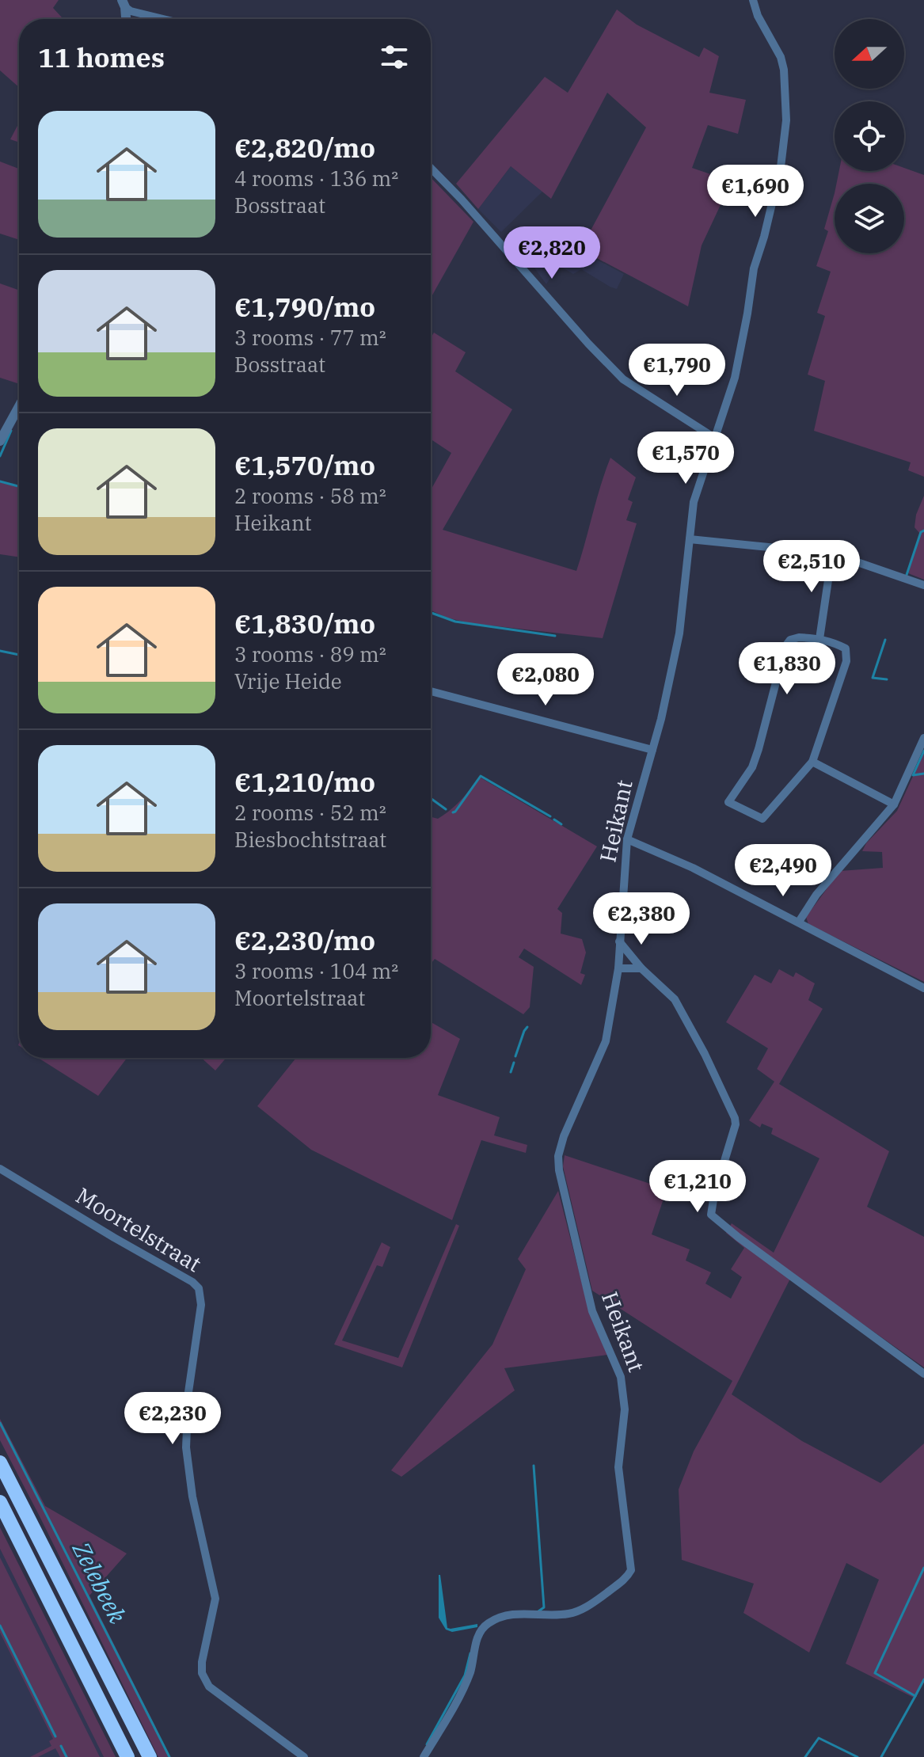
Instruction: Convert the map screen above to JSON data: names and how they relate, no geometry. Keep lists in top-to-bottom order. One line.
{"streets":{"street":["Heikant","Moortelstraat"]},"water":["Zelebeek"],"north":"left","page":{"heading":"11 homes","list":[{"name":"€2,820/mo","note":"4 rooms · 136 m² · Bosstraat"},{"name":"€1,790/mo","note":"3 rooms · 77 m² · Bosstraat"},{"name":"€1,570/mo","note":"2 rooms · 58 m² · Heikant"},{"name":"€1,830/mo","note":"3 rooms · 89 m² · Vrije Heide"},{"name":"€1,210/mo","note":"2 rooms · 52 m² · Biesbochtstraat"},{"name":"€2,230/mo","note":"3 rooms · 104 m² · Moortelstraat"}],"price":["€1,690","€2,820","€1,790","€1,570","€2,510","€1,830","€2,080","€2,490","€2,380","€1,210","€2,230"]}}
